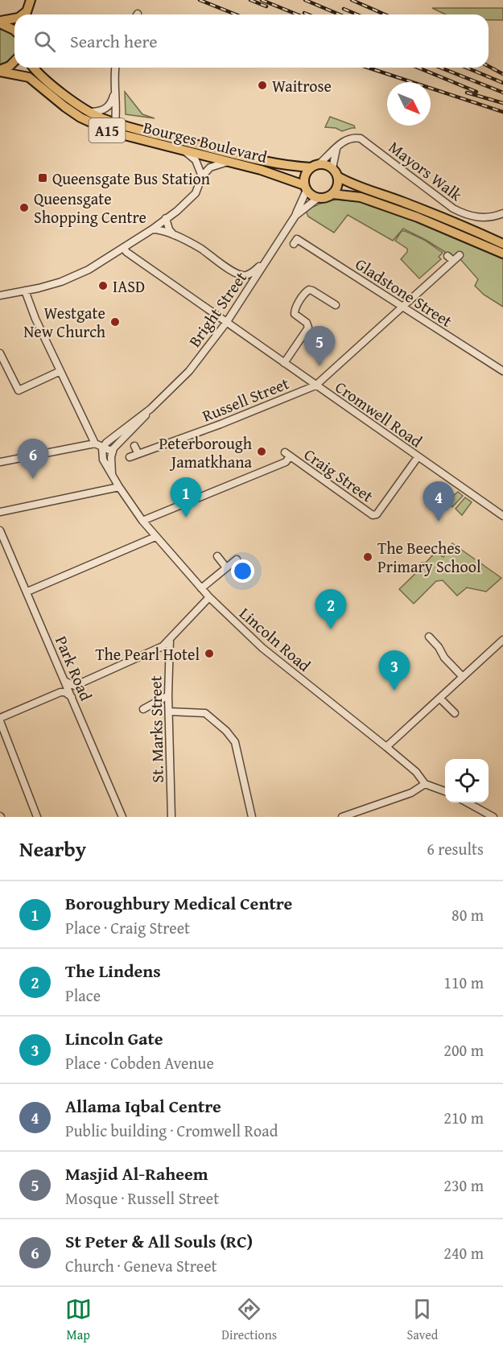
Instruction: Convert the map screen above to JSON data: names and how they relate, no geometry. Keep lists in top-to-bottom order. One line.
{"streets":{"main road":["A15","Bourges Boulevard"],"street":["Mayors Walk","Gladstone Street","Bright Street","Russell Street","Cromwell Road","Craig Street","Lincoln Road","Park Road","St. Marks Street"]},"crossings":[["A15","Bourges Boulevard"],["A15","Mayors Walk"],["A15","Bright Street"],["Bourges Boulevard","Mayors Walk"],["Bourges Boulevard","Bright Street"],["Mayors Walk","Bright Street"],["Gladstone Street","Russell Street"],["Bright Street","Cromwell Road"],["Bright Street","Lincoln Road"],["Russell Street","Cromwell Road"],["Cromwell Road","Craig Street"],["Craig Street","Lincoln Road"]],"places":{"other":["Waitrose","Queensgate Shopping Centre","IASD","Westgate New Church","Peterborough Jamatkhana","The Beeches Primary School","The Pearl Hotel"],"transit":["Queensgate Bus Station"]},"north":"bottom right","page":{"search":"Search here","pins":["5","6","1","4","2","3"],"heading":["Nearby","6 results"],"list":[{"mark":"1","name":"Boroughbury Medical Centre","note":"Place · Craig Street","value":"80 m"},{"mark":"2","name":"The Lindens","note":"Place","value":"110 m"},{"mark":"3","name":"Lincoln Gate","note":"Place · Cobden Avenue","value":"200 m"},{"mark":"4","name":"Allama Iqbal Centre","note":"Public building · Cromwell Road","value":"210 m"},{"mark":"5","name":"Masjid Al-Raheem","note":"Mosque · Russell Street","value":"230 m"},{"mark":"6","name":"St Peter & All Souls (RC)","note":"Church · Geneva Street","value":"240 m"}],"nav":["Map","Directions","Saved"]}}
